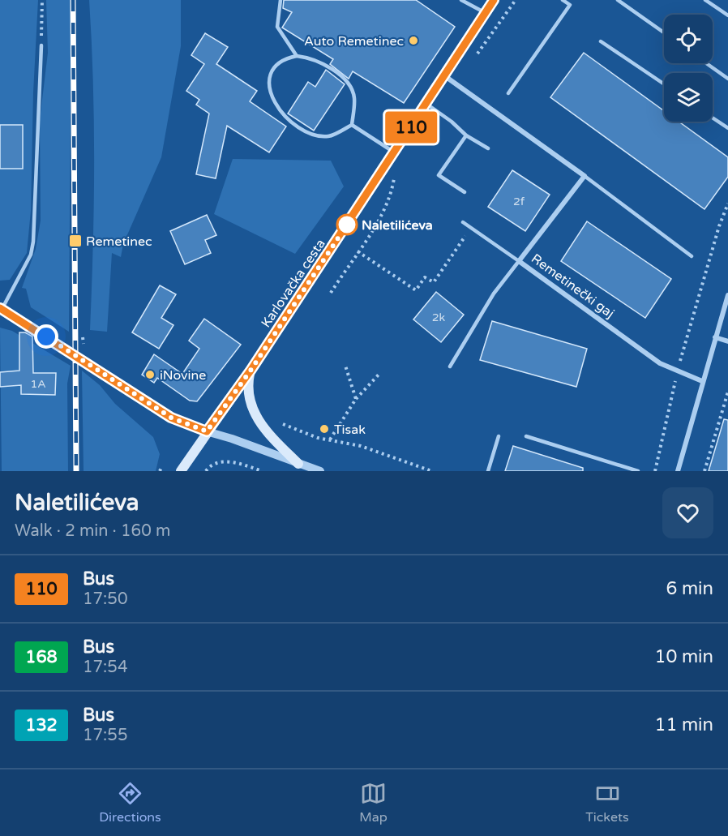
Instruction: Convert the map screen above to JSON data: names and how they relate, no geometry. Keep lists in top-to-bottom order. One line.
{"streets":{"main road":["Karlovačka cesta"],"street":["Remetinečki gaj"]},"places":{"other":["Auto Remetinec","Naletilićeva","iNovine","Tisak"],"transit":["Remetinec"]},"lines":["bus line 110"],"house_numbers":["2f","2k","1A"],"page":{"on_map":"110","heading":["Naletilićeva","Walk · 2 min · 160 m"],"list":[{"mark":"110","name":"Bus","note":"17:50","value":"6 min"},{"mark":"168","name":"Bus","note":"17:54","value":"10 min"},{"mark":"132","name":"Bus","note":"17:55","value":"11 min"}],"tabs":["Directions","Map","Tickets"]}}
